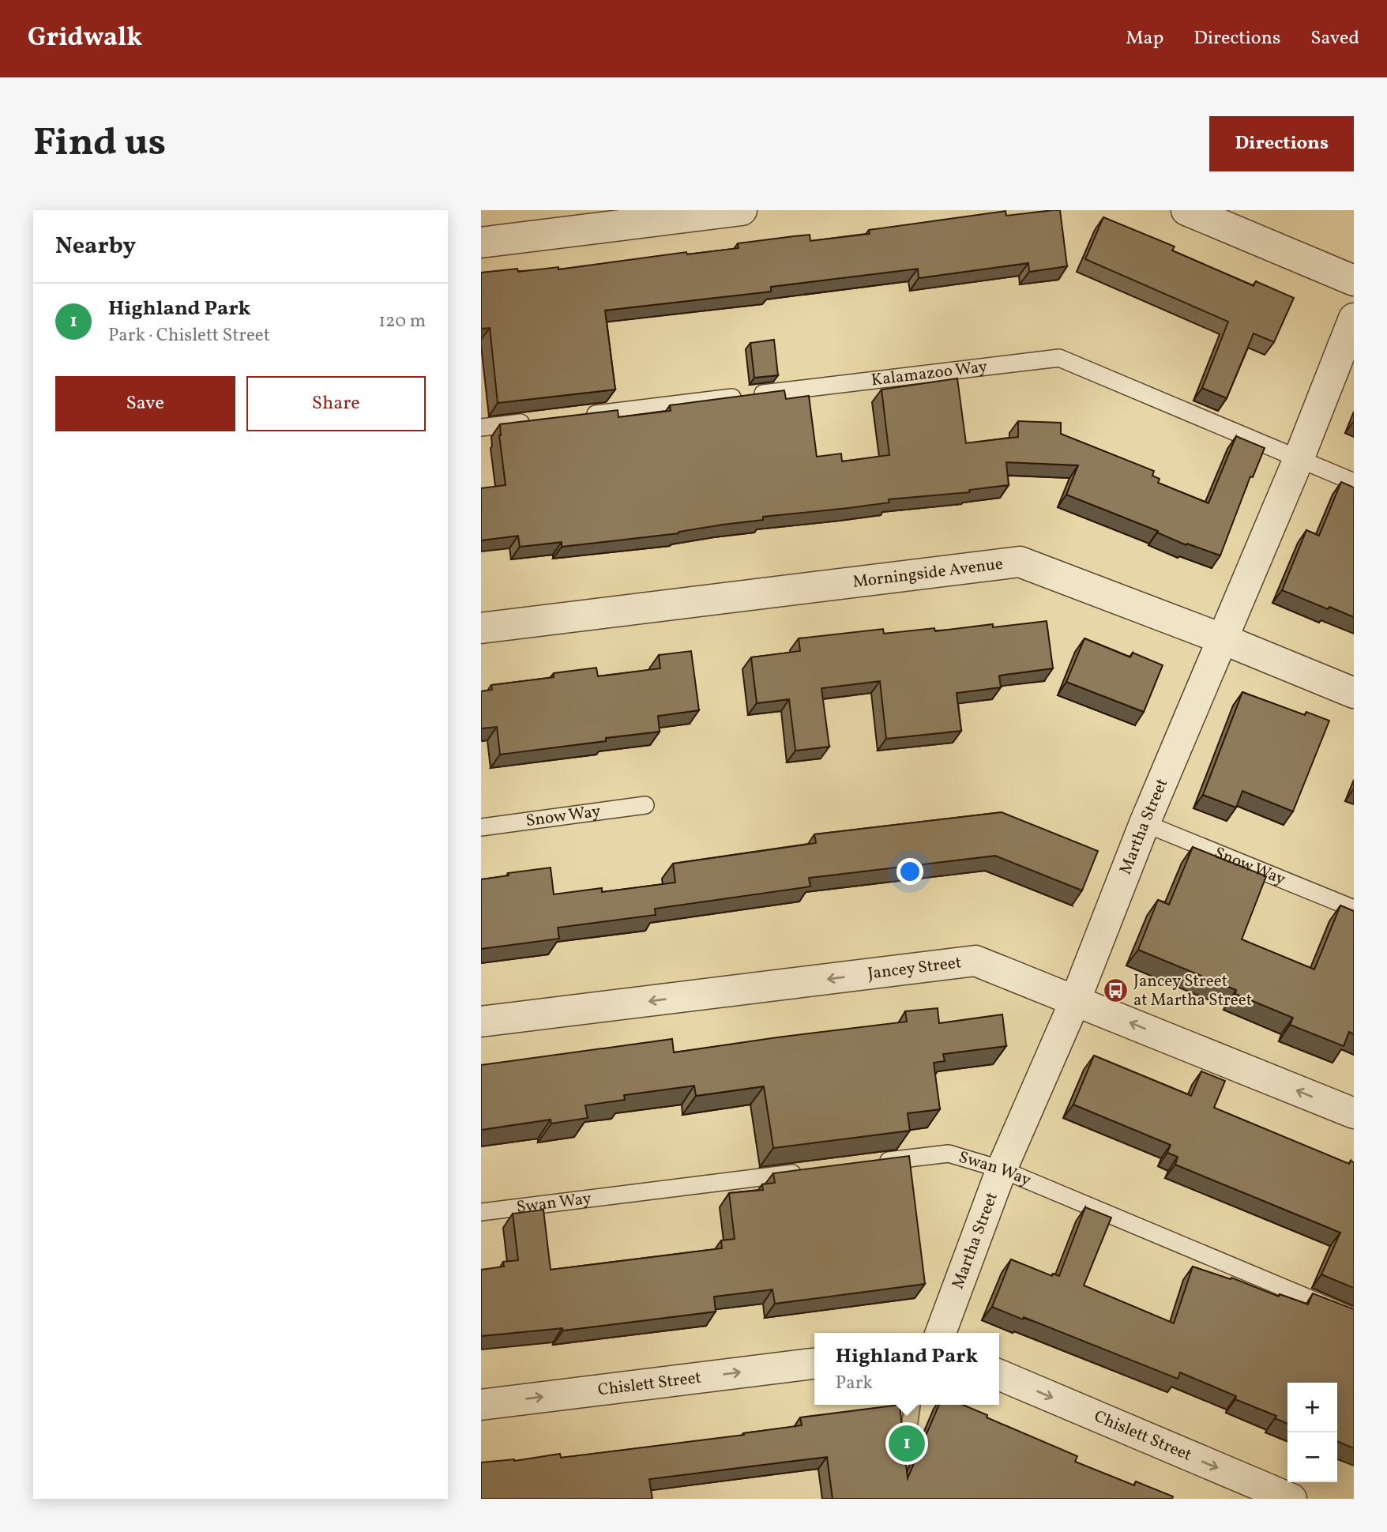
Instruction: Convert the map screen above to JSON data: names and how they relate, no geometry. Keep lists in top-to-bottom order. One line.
{"streets":{"street":["Morningside Avenue","Martha Street","Jancey Street","Chislett Street"],"lane":["Kalamazoo Way","Snow Way","Swan Way"]},"crossings":[["Kalamazoo Way","Martha Street"],["Morningside Avenue","Martha Street"],["Snow Way","Martha Street"],["Martha Street","Jancey Street"],["Martha Street","Swan Way"]],"one_way":["Jancey Street","Chislett Street"],"places":{"bus stop":["Jancey Street at Martha Street"]},"page":{"header":"Gridwalk","nav":["Map","Directions","Saved"],"buttons":["Directions",["Save","Share"]],"title":"Find us","heading":"Nearby","list":[{"mark":"1","name":"Highland Park","note":"Park · Chislett Street","value":"120 m"}],"popup":["Highland Park","Park"],"map_buttons":["+","−"],"pins":"1"}}
